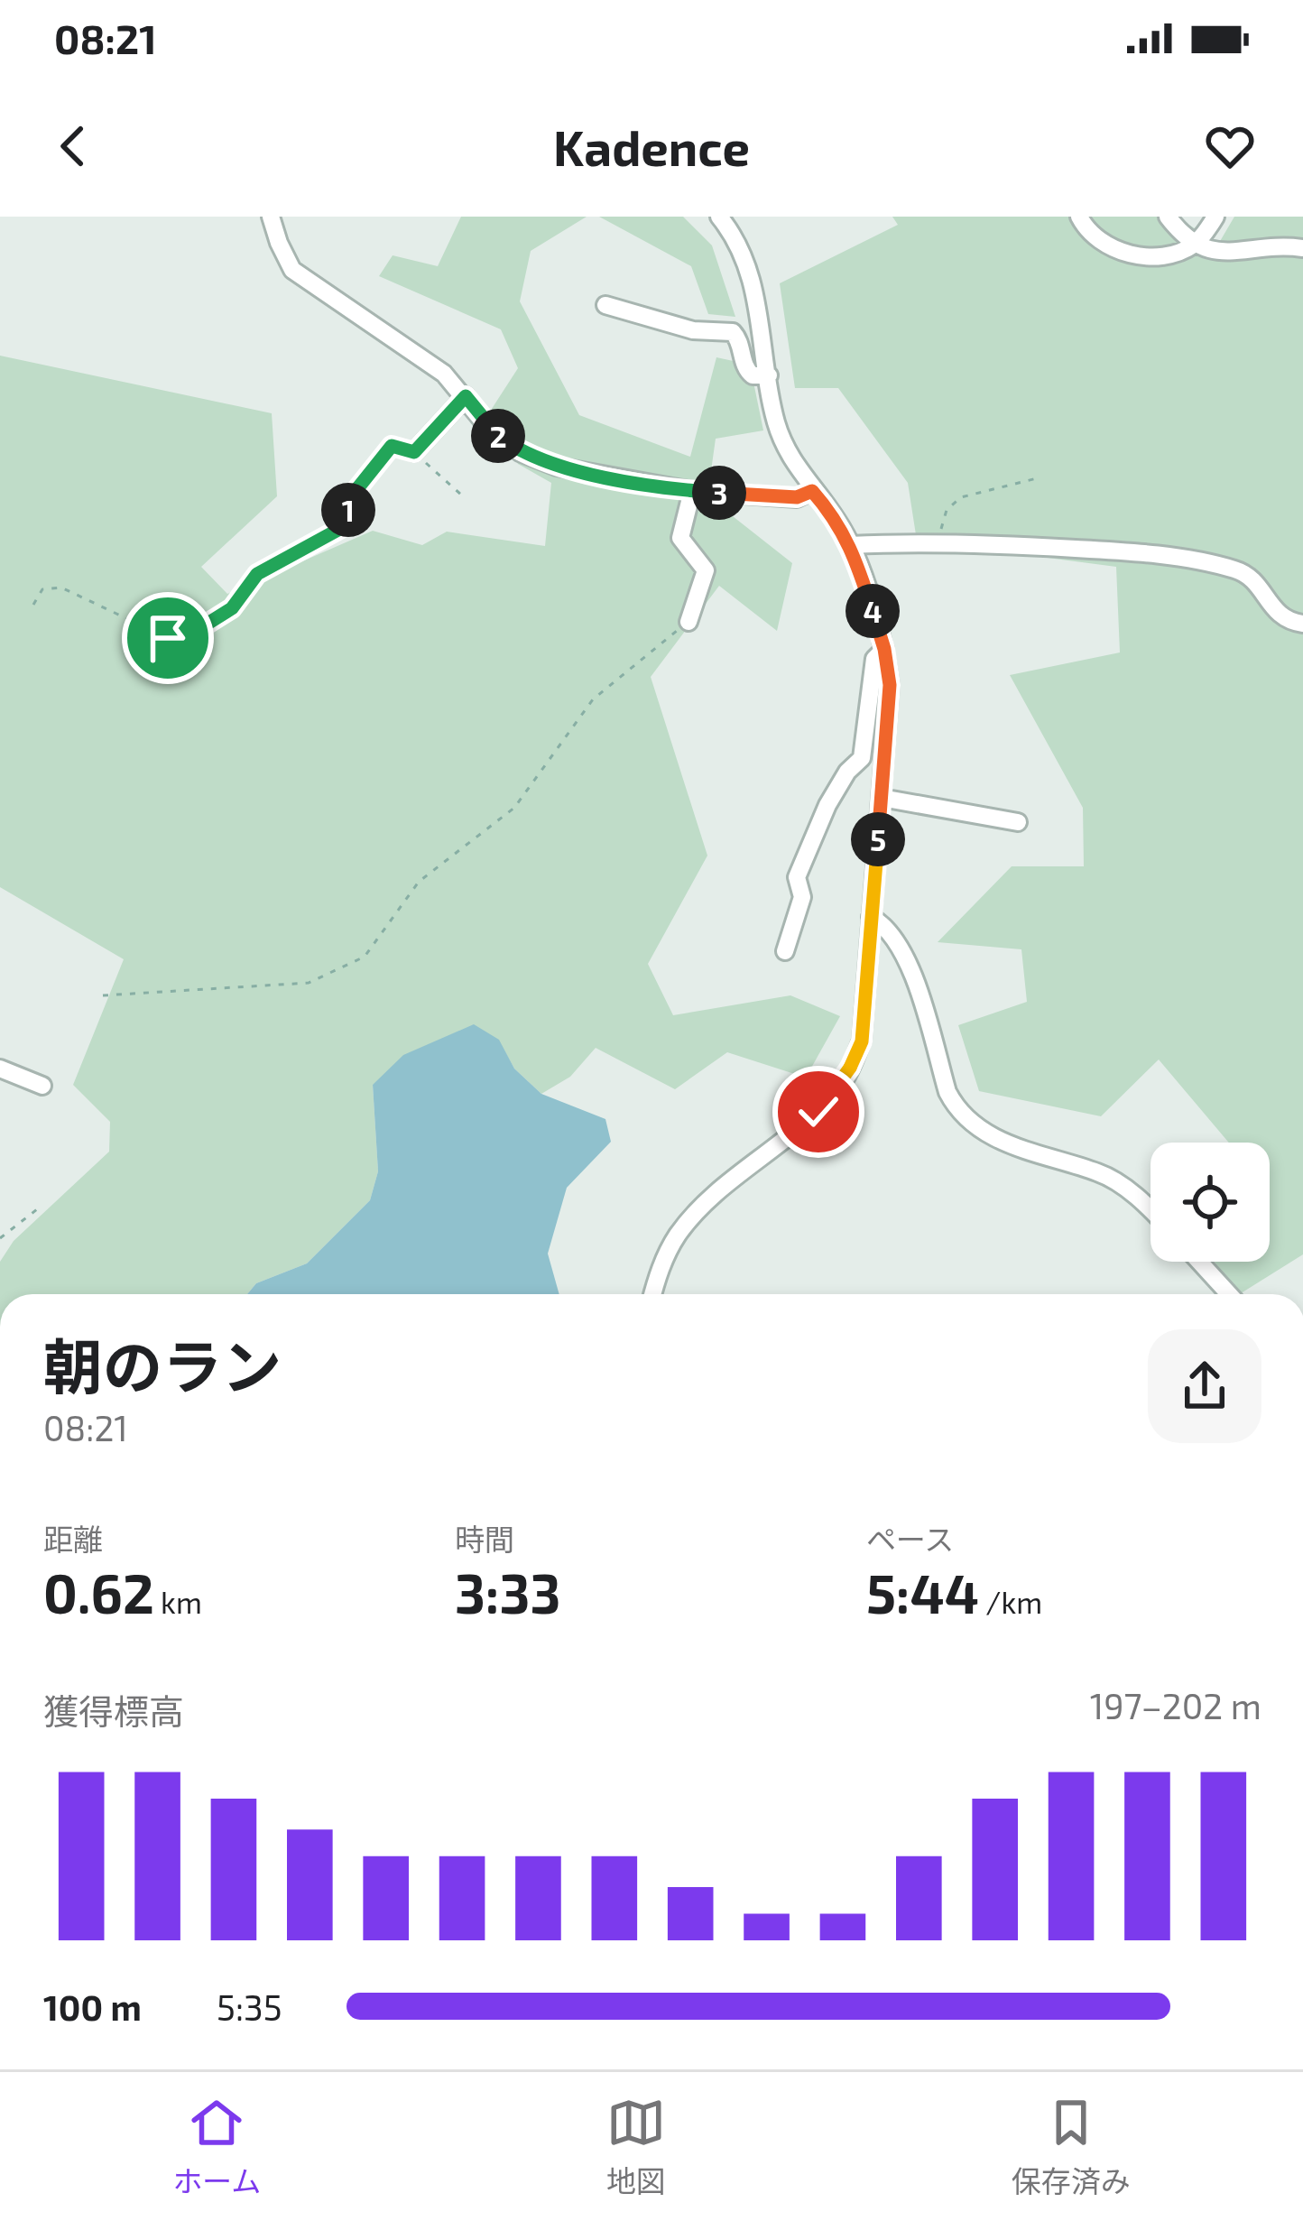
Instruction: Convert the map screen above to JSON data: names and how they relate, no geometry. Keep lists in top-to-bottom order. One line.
{"page":{"status":"08:21","header":"Kadence","pins":["2","3","1","4","5"],"heading":["朝のラン","08:21"],"stats":[["距離","0.62 km"],["時間","3:33"],["ペース","5:44 /km"]],"chart":["獲得標高","197–202 m"],"list":[{"name":"100 m","note":"5:35"}],"tabs":["ホーム","地図","保存済み"]}}
